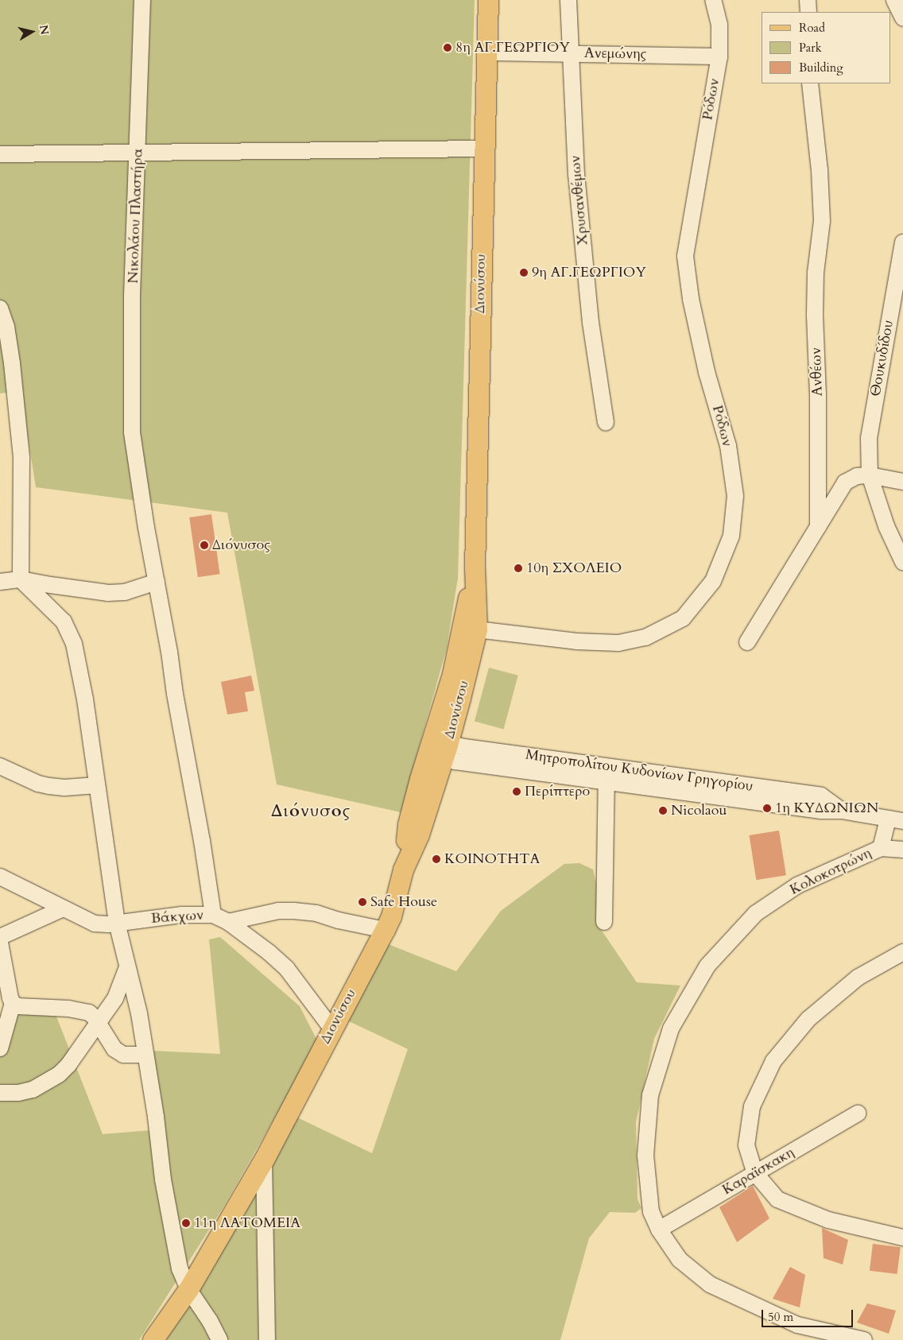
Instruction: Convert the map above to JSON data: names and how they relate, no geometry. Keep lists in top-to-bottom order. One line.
{"streets":{"main road":["Διονύσου"],"street":["Ανεμώνης","Ρόδων","Χρυσανθέμων","Νικολάου Πλαστήρα","Θουκυδίδου","Ανθέων","Μητροπολίτου Κυδονίων Γρηγορίου","Κολοκοτρώνη","Βάκχων","Καραϊσκακη"]},"crossings":[["Ανεμώνης","Ρόδων"],["Ανεμώνης","Χρυσανθέμων"],["Ανεμώνης","Διονύσου"],["Ρόδων","Διονύσου"],["Νικολάου Πλαστήρα","Βάκχων"],["Διονύσου","Μητροπολίτου Κυδονίων Γρηγορίου"],["Διονύσου","Βάκχων"],["Κολοκοτρώνη","Καραϊσκακη"]],"districts":["Διόνυσος"],"places":["8η ΑΓ.ΓΕΩΡΓΙΟΥ","9η ΑΓ.ΓΕΩΡΓΙΟΥ","Διόνυσος","10η ΣΧΟΛΕΙΟ","Περίπτερο","1η ΚΥΔΩΝΙΩΝ","Nicolaou","ΚΟΙΝΟΤΗΤΑ","Safe House","11η ΛΑΤΟΜΕΙΑ"],"legend":["Road","Park","Building"],"scale_bar":"50 m","north":"right"}
